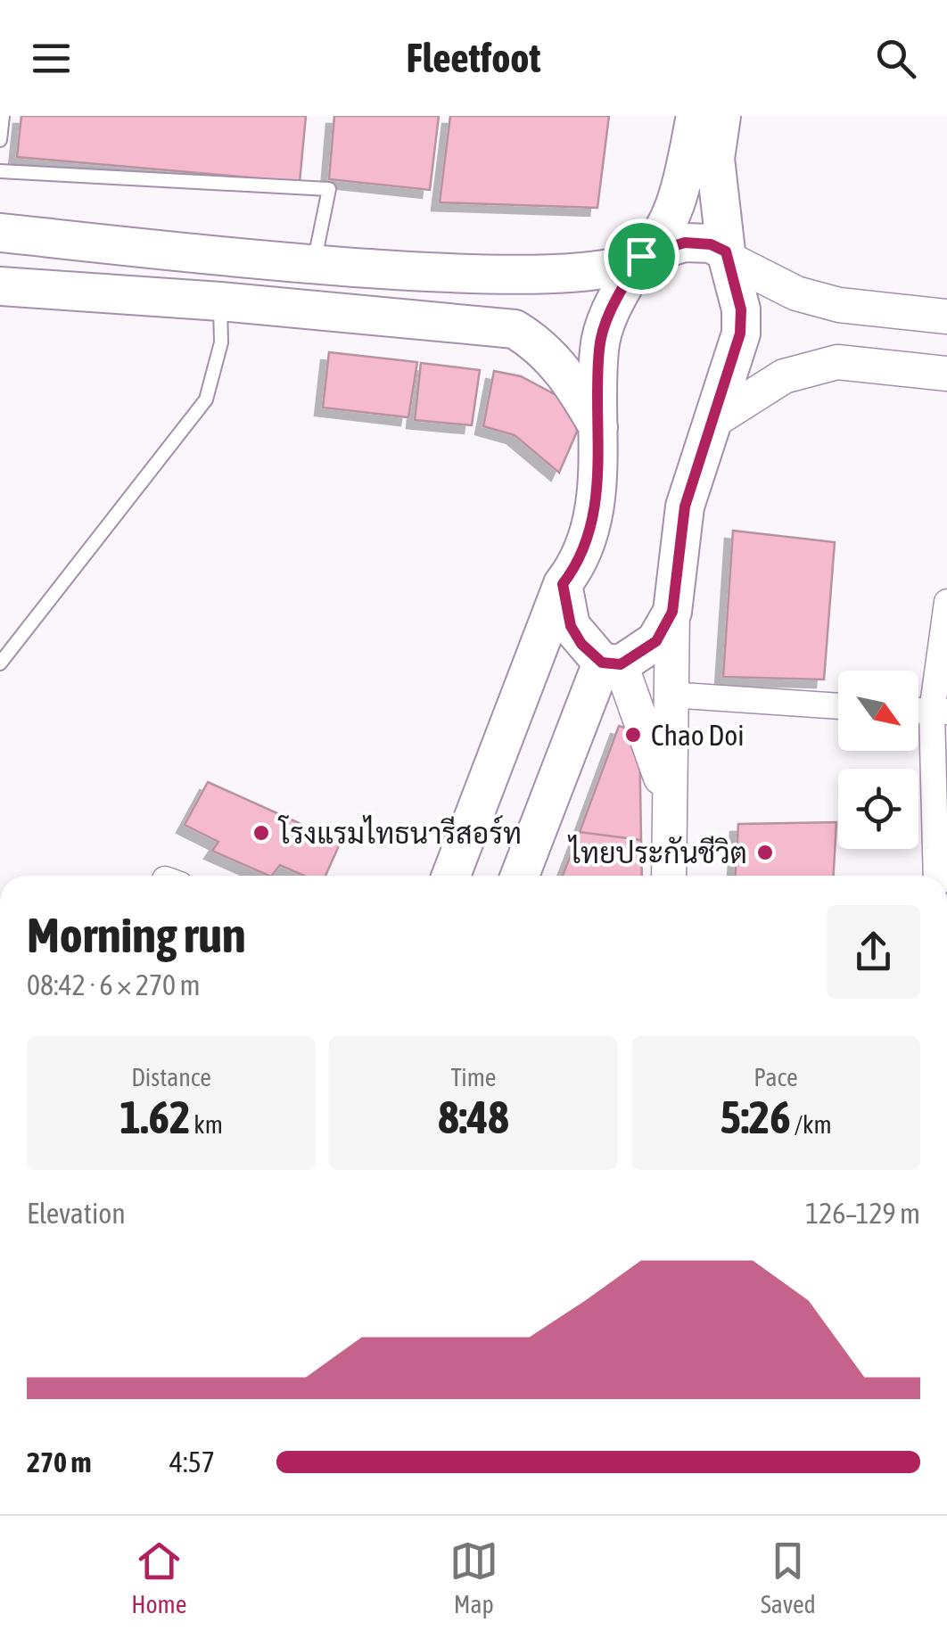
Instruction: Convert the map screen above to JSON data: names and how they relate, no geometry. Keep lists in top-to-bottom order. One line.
{"places":["Chao Doi","โรงแรมไทธนารีสอร์ท","ไทยประกันชีวิต"],"north":"bottom right","page":{"header":"Fleetfoot","heading":["Morning run","08:42 · 6 × 270 m"],"stats":[["Distance","1.62 km"],["Time","8:48"],["Pace","5:26 /km"]],"chart":["Elevation","126–129 m"],"list":[{"name":"270 m","note":"4:57"}],"tabs":["Home","Map","Saved"]}}
